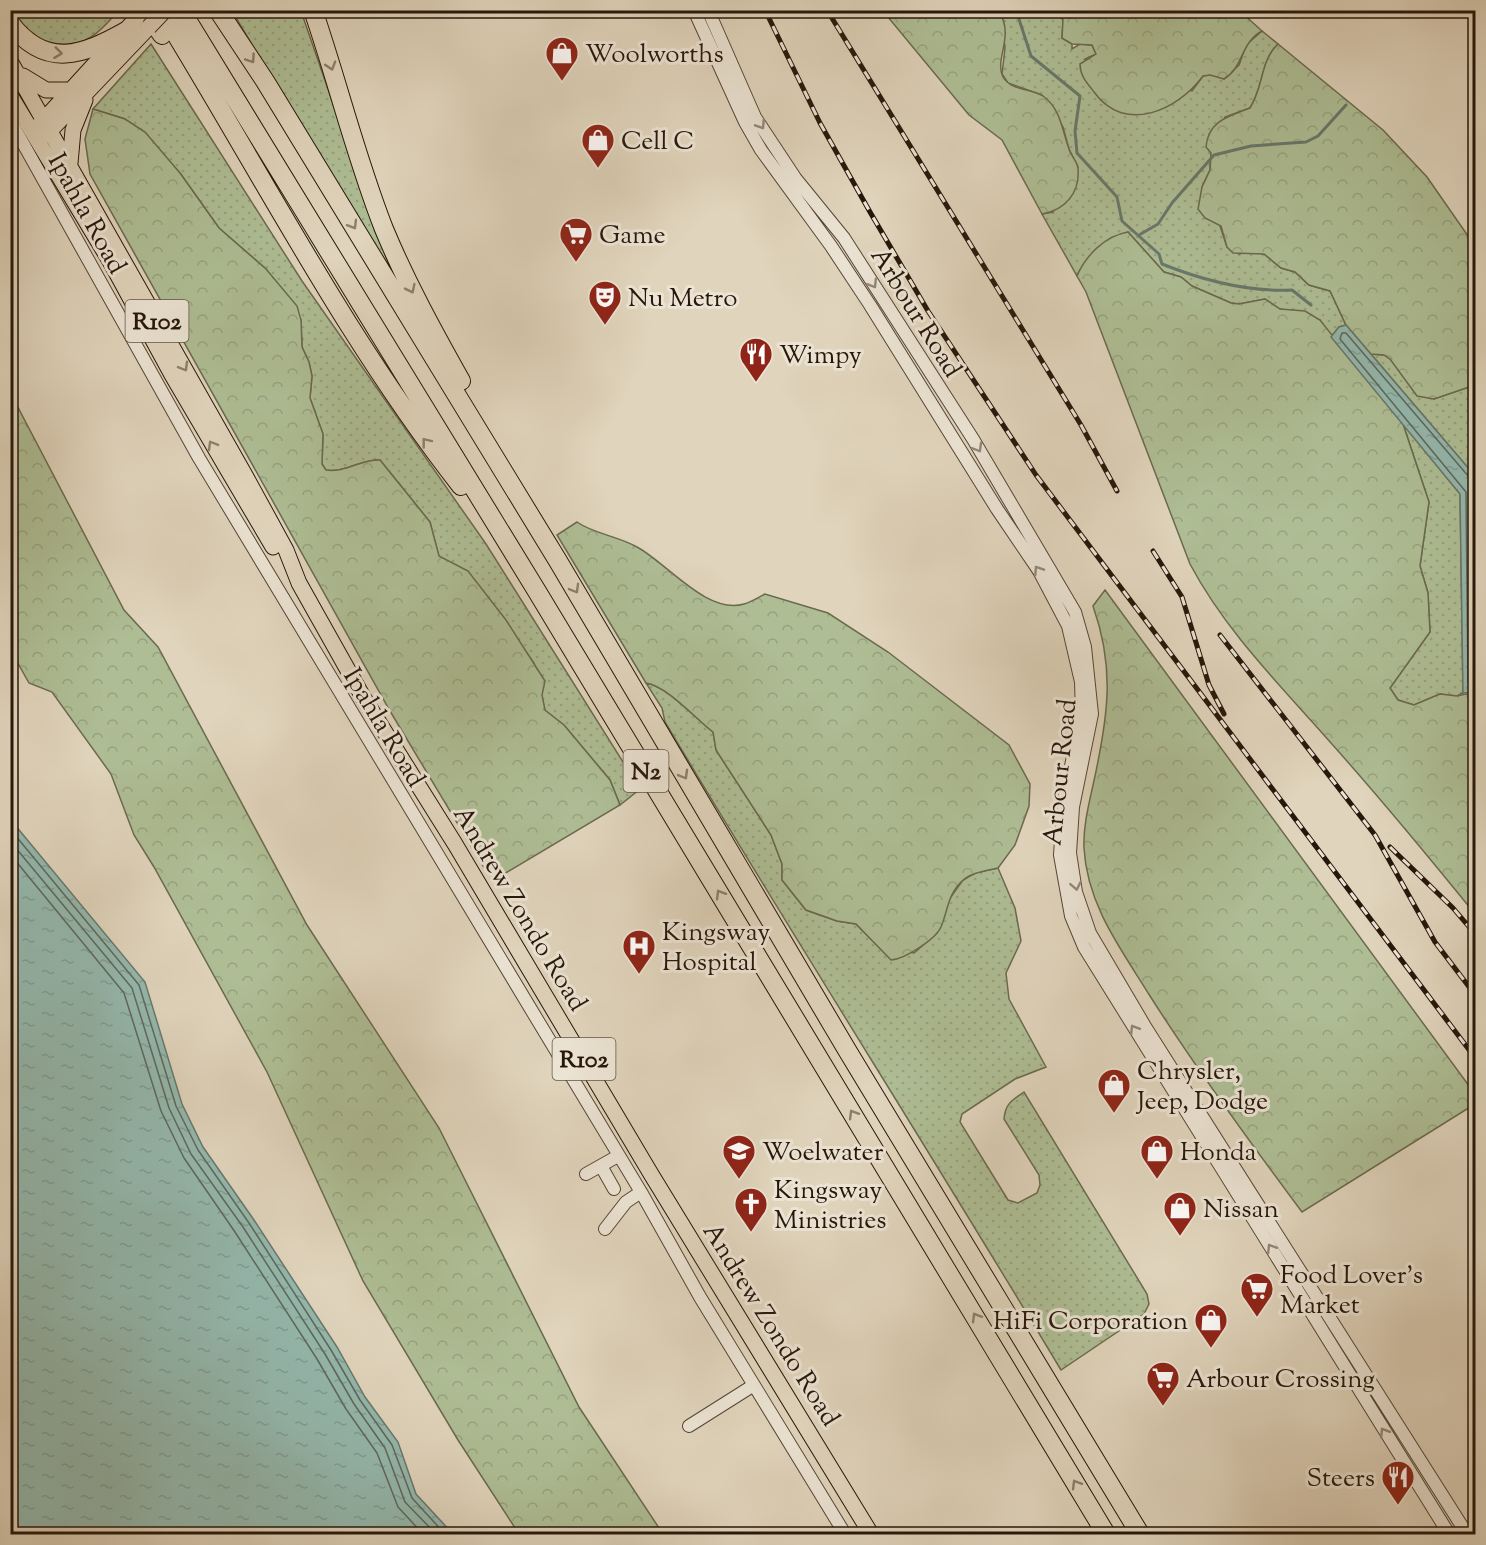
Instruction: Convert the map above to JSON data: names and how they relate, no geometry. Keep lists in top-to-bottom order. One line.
{"streets":{"highway":["N2"],"main road":["R102","Andrew Zondo Road"],"street":["Ipahla Road","Arbour Road"]},"crossings":[["Ipahla Road","Andrew Zondo Road"]],"places":{"shop":["Woolworths","Cell C","Chrysler, Jeep, Dodge","Honda","Nissan","HiFi Corporation"],"supermarket":["Game","Food Lover's Market","Arbour Crossing"],"theatre":["Nu Metro"],"restaurant":["Wimpy","Steers"],"hospital":["Kingsway Hospital"],"school or university":["Woelwater"],"church":["Kingsway Ministries"]}}
